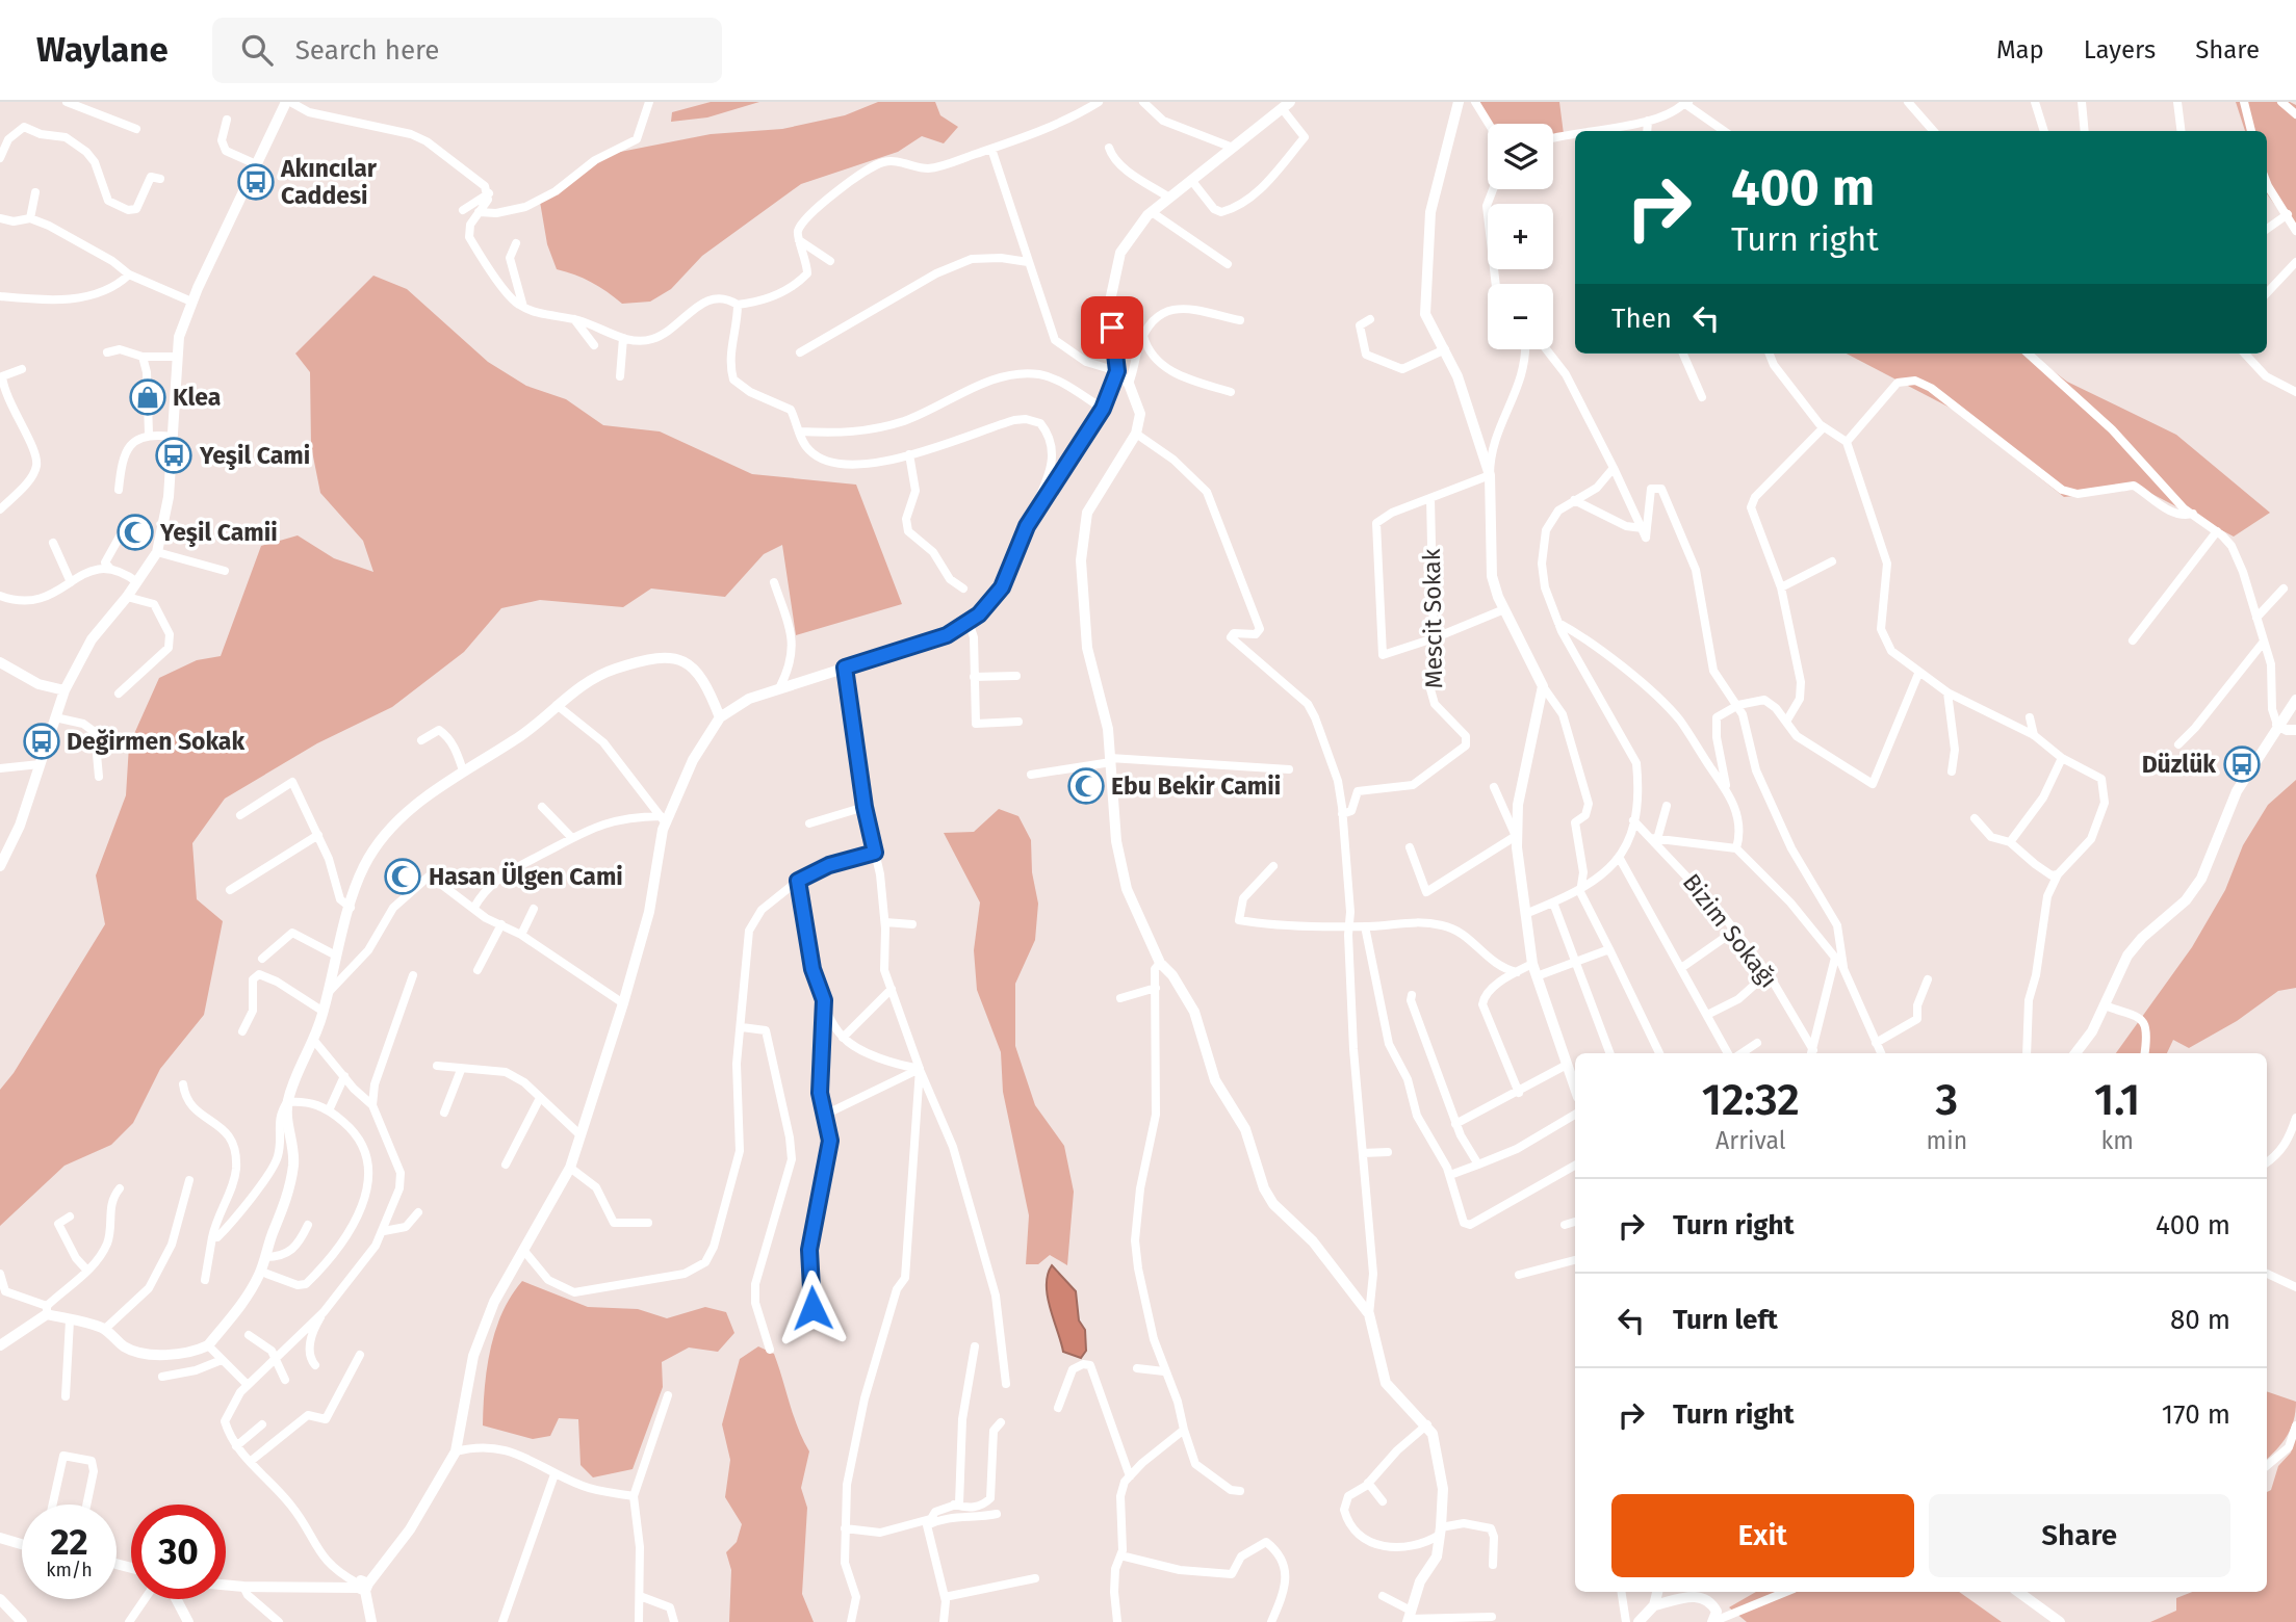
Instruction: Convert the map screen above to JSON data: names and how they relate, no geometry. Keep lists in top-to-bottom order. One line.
{"streets":{"street":["Mescit Sokak","Bizim Sokağı"]},"places":{"bus stop":["Akıncılar Caddesi","Yeşil Cami","Değirmen Sokak","Düzlük"],"shop":["Klea"],"mosque":["Yeşil Camii","Ebu Bekir Camii","Hasan Ülgen Cami"]},"page":{"header":"Waylane","search":"Search here","nav":["Map","Layers","Share"],"map_buttons":["+","−"],"turn":["400 m","Turn right"],"then":"Then","eta":["12:32","Arrival","3","min","1.1","km"],"list":[{"name":"Turn right","value":"400 m"},{"name":"Turn left","value":"80 m"},{"name":"Turn right","value":"170 m"}],"buttons":["Exit","Share"],"speed":"22 km/h","limit":"30"}}
